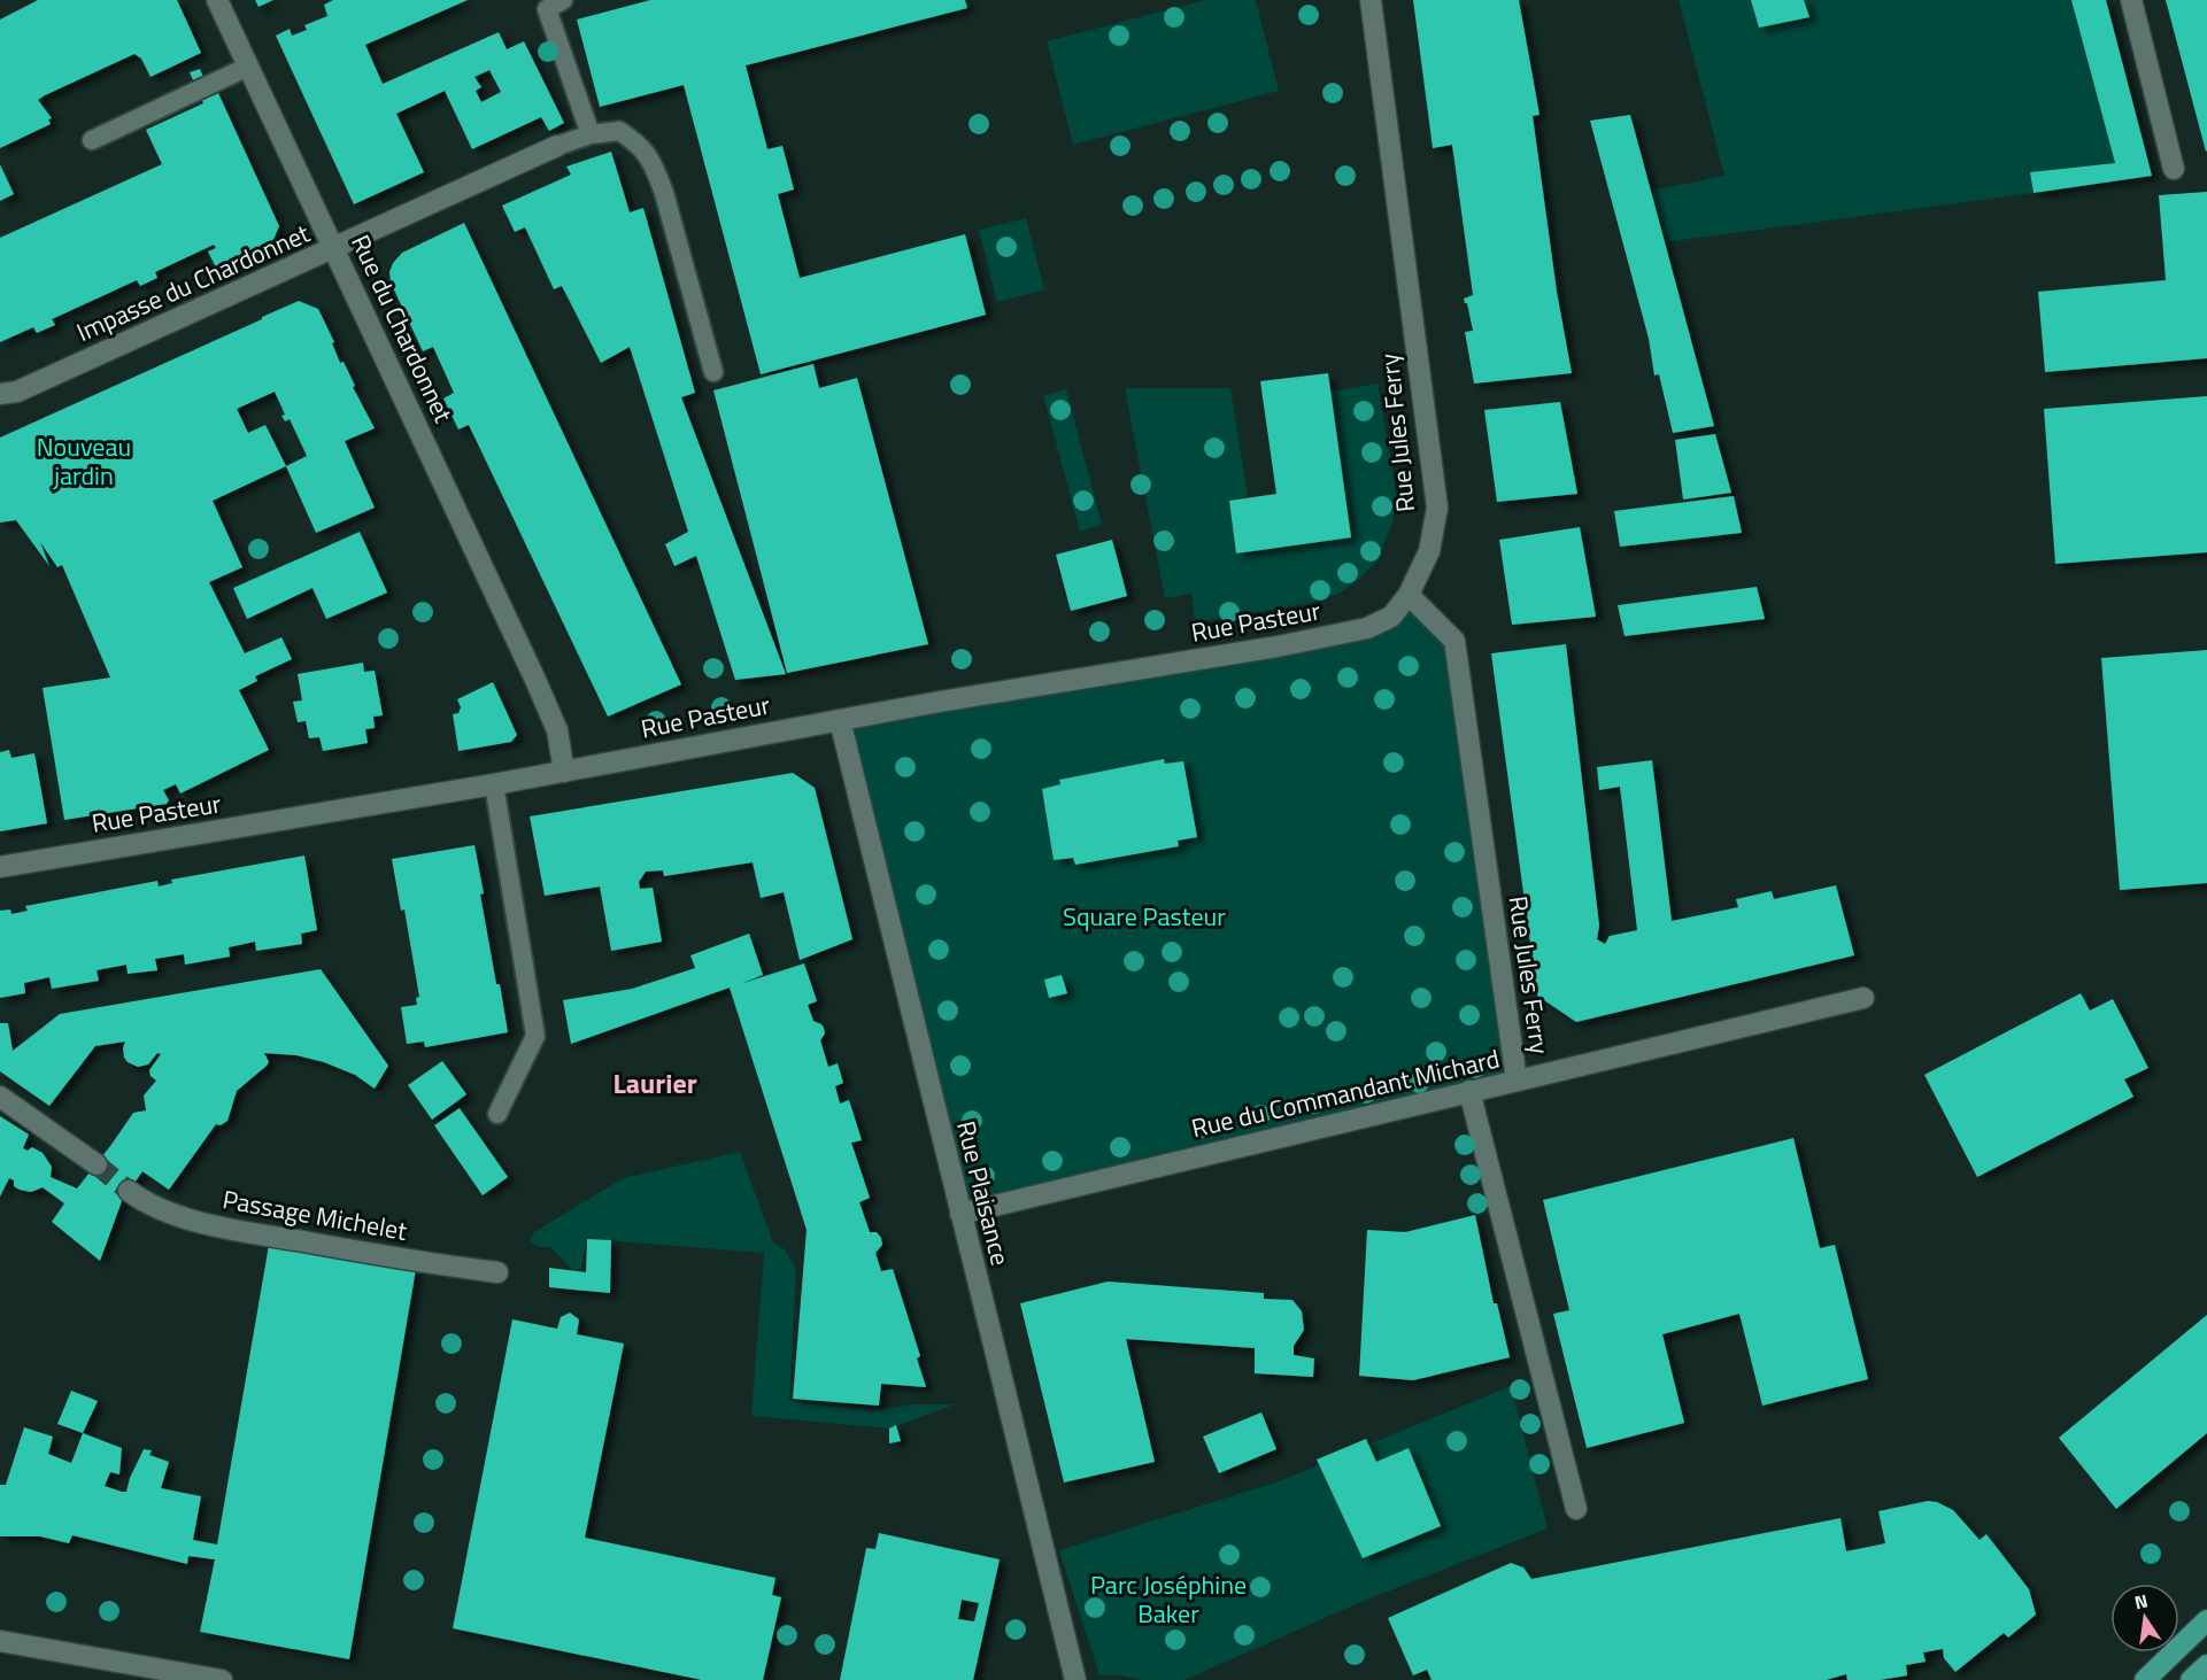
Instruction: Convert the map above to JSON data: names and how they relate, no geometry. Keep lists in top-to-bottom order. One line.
{"streets":{"street":["Impasse du Chardonnet","Rue du Chardonnet","Rue Jules Ferry","Rue Pasteur","Rue du Commandant Michard","Rue Plaisance","Passage Michelet"]},"crossings":[["Impasse du Chardonnet","Rue du Chardonnet"],["Rue du Chardonnet","Rue Pasteur"],["Rue Jules Ferry","Rue Pasteur"],["Rue Jules Ferry","Rue du Commandant Michard"],["Rue Pasteur","Rue Plaisance"],["Rue du Commandant Michard","Rue Plaisance"]],"districts":["Laurier"],"parks":["Nouveau jardin","Square Pasteur","Parc Joséphine Baker"],"north":"top"}
